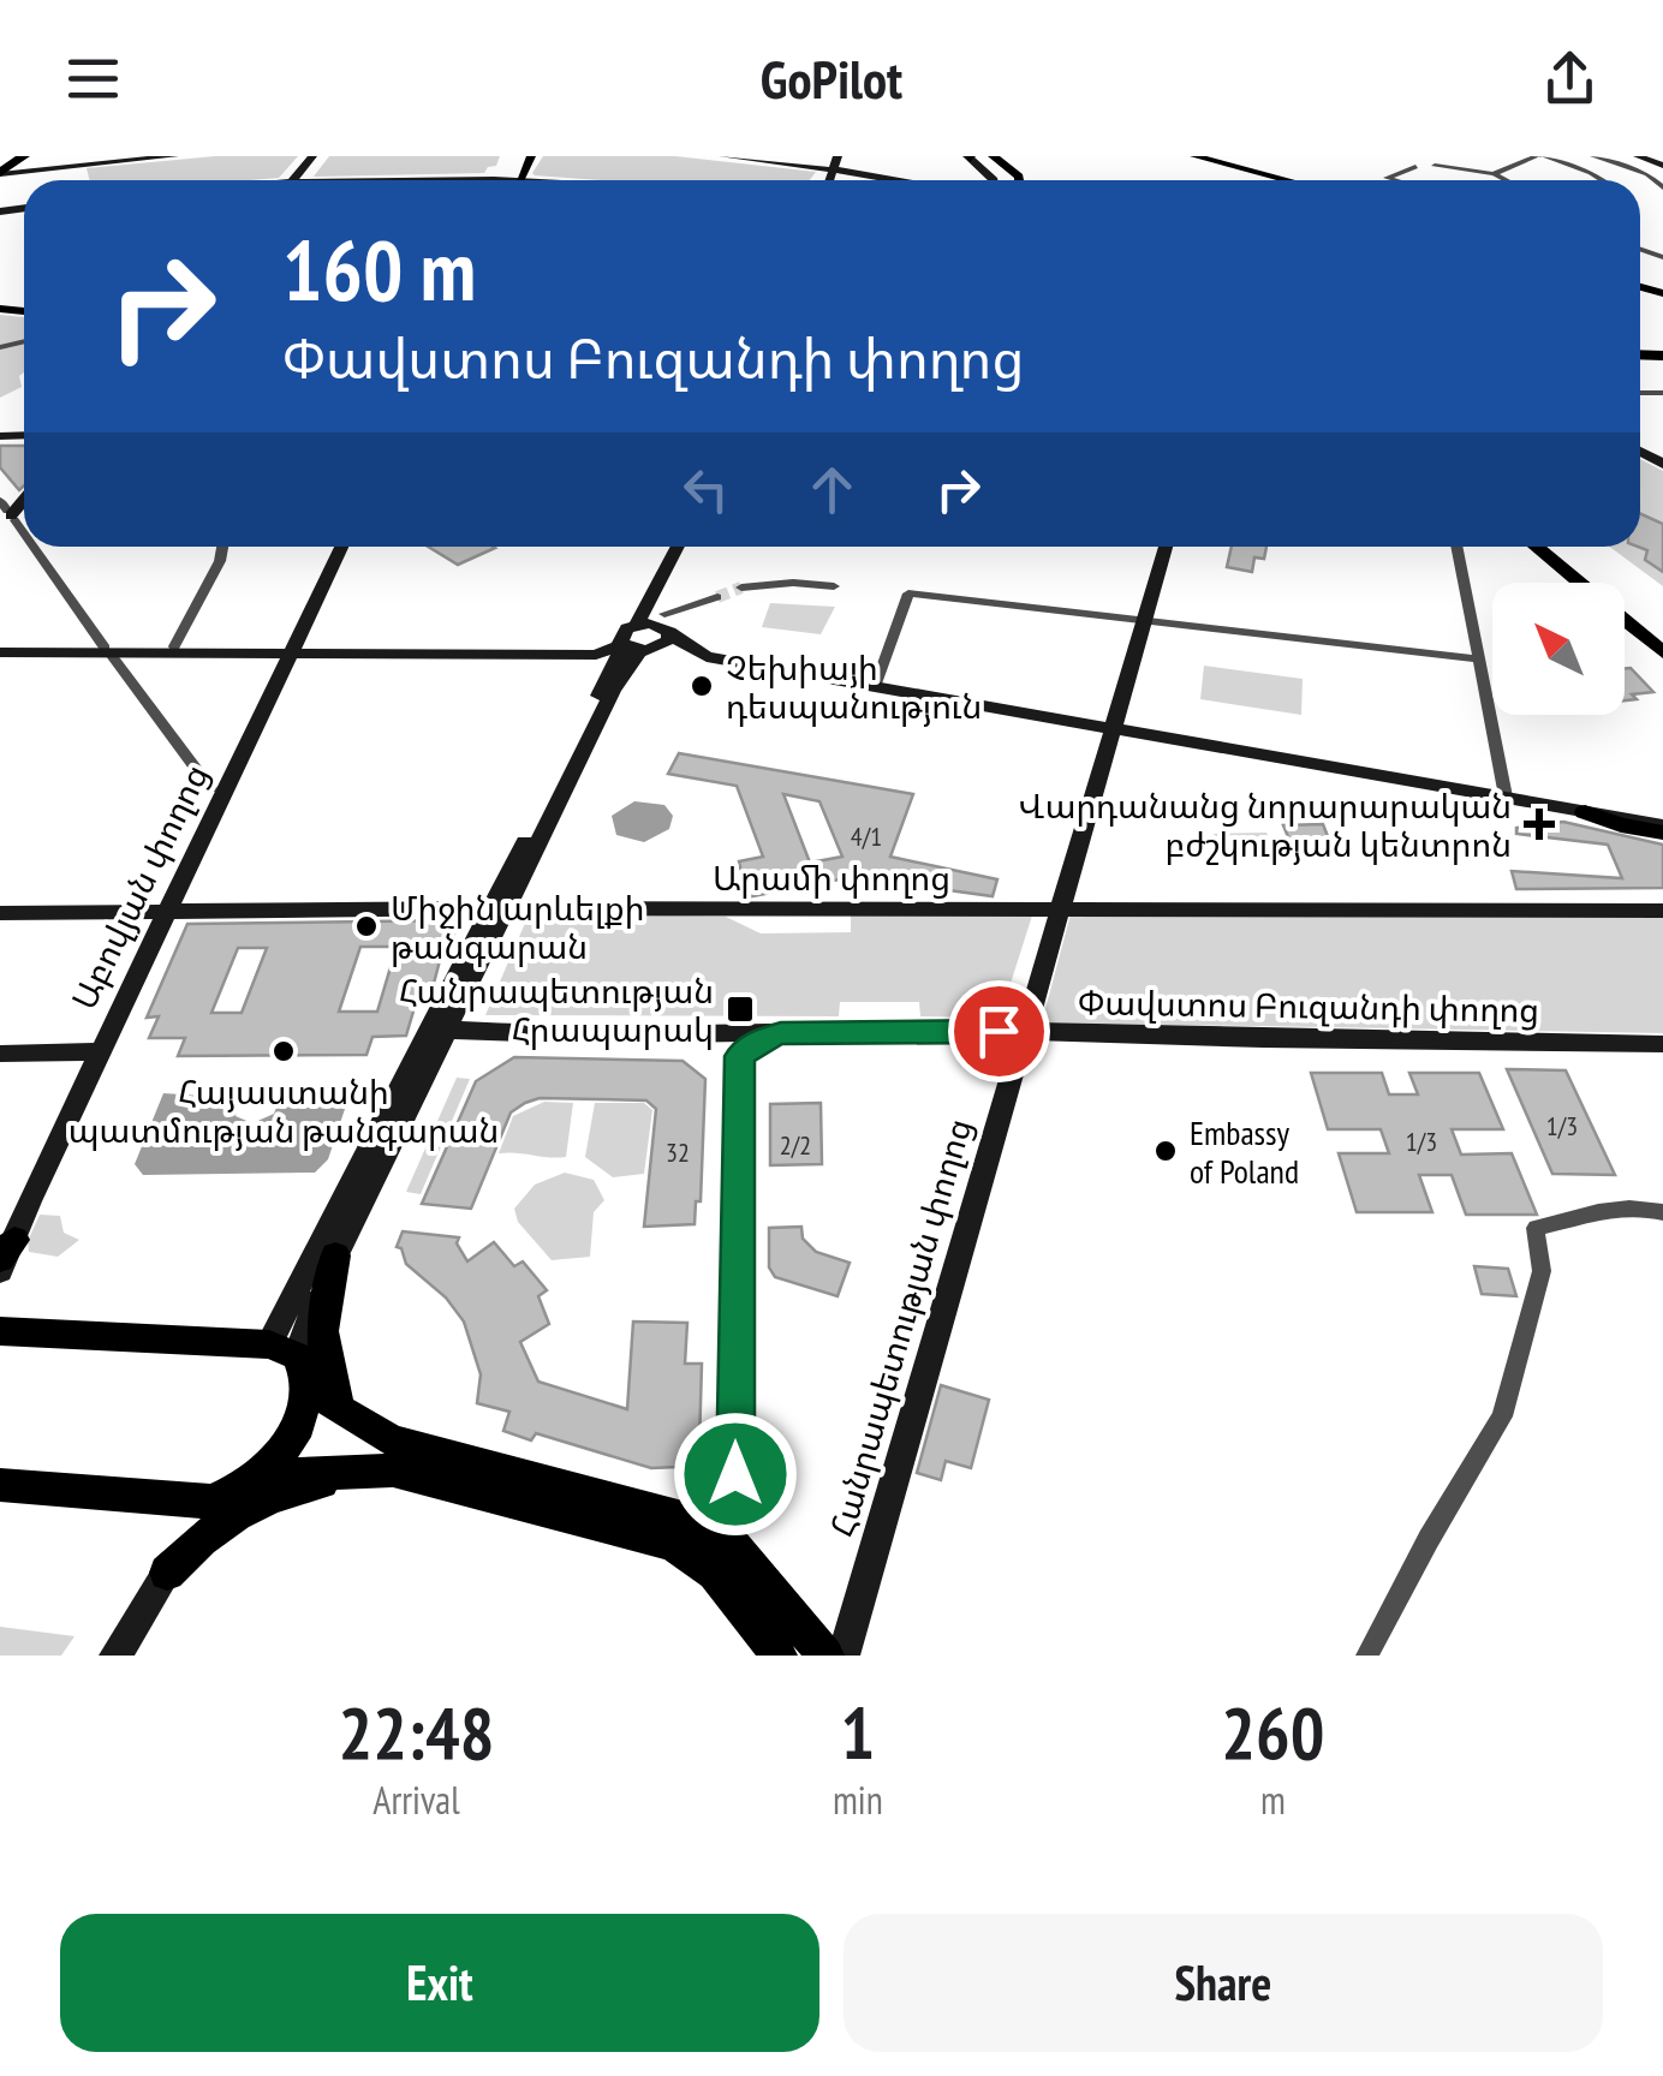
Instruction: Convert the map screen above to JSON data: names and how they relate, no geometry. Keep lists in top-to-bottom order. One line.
{"streets":{"street":["Արամի փողոց","Աբովյան փողոց","Փավստոս Բուզանդի փողոց","Հանրապետության փողոց"]},"crossings":[["Արամի փողոց","Աբովյան փողոց"],["Արամի փողոց","Հանրապետության փողոց"],["Փավստոս Բուզանդի փողոց","Հանրապետության փողոց"]],"places":{"other":["Չեխիայի դեսպանություն","Միջին արևելքի թանգարան","Հայաստանի պատմության թանգարան","Embassy of Poland"],"health":["Վարդանանց նորարարական բժշկության կենտրոն"],"transit":["Հանրապետության Հրապարակ"]},"house_numbers":["4/1","1/3","1/3","2/2","32"],"north":"top left","page":{"header":"GoPilot","turn":["160 m","Փավստոս Բուզանդի փողոց"],"eta":["22:48","Arrival","1","min","260","m"],"buttons":["Exit","Share"]}}
